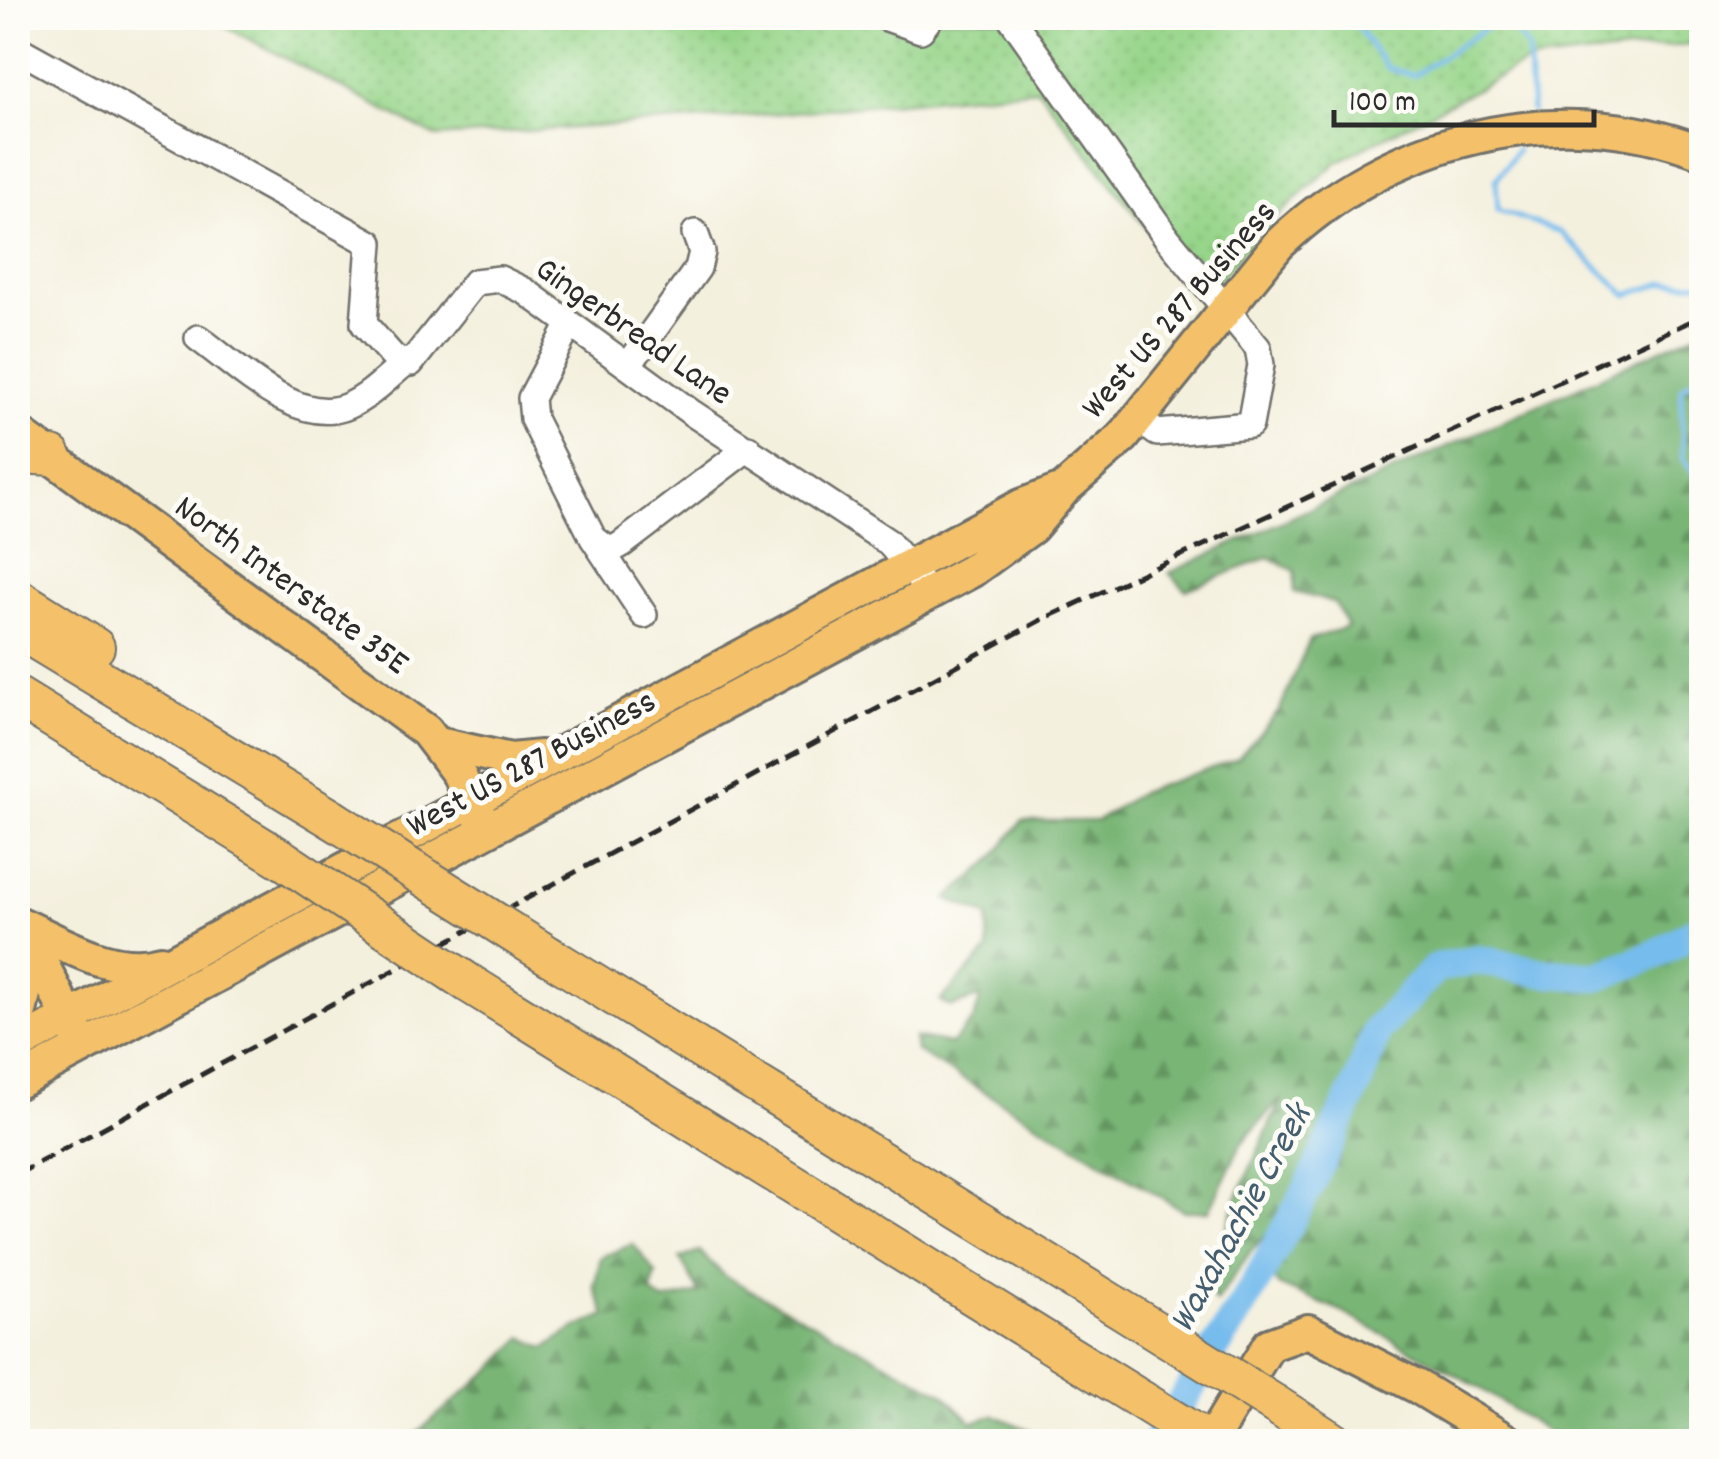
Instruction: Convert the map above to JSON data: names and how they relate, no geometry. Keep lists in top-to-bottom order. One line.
{"streets":{"main road":["West US 287 Business","North Interstate 35E"],"street":["Gingerbread Lane"]},"crossings":[["West US 287 Business","Gingerbread Lane"],["West US 287 Business","North Interstate 35E"]],"water":["Waxahachie Creek"],"scale_bar":"100 m"}
